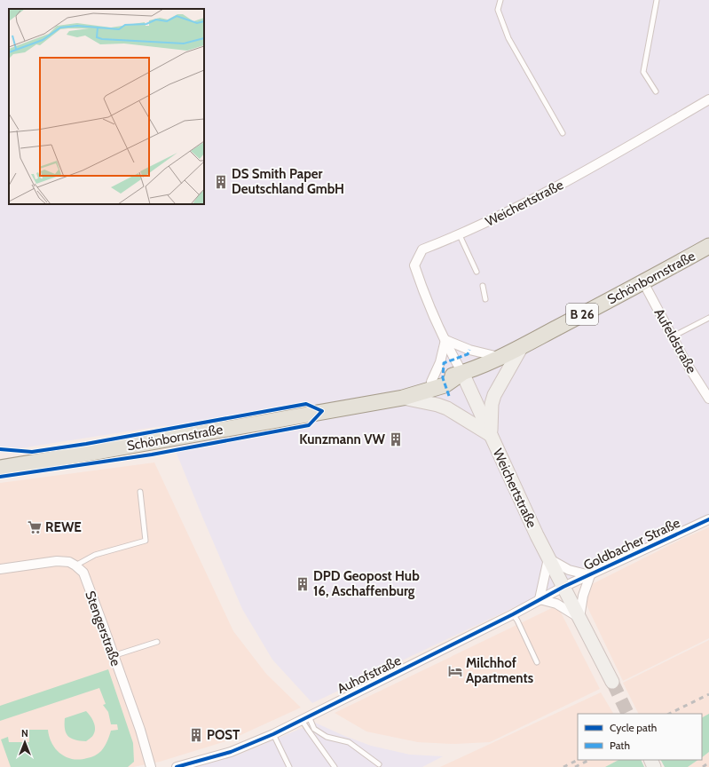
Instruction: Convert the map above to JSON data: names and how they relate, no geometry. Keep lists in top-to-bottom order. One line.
{"streets":{"main road":["Weichertstraße","Schönbornstraße","B 26"],"street":["Aufeldstraße","Goldbacher Straße","Stengerstraße","Auhofstraße"]},"crossings":[["Weichertstraße","Schönbornstraße"],["Weichertstraße","Goldbacher Straße"],["Weichertstraße","Auhofstraße"],["Schönbornstraße","Aufeldstraße"],["Goldbacher Straße","Auhofstraße"]],"places":{"building":["DS Smith Paper Deutschland GmbH","Kunzmann VW","DPD Geopost Hub 16, Aschaffenburg","POST"],"supermarket":["REWE"],"hotel":["Milchhof Apartments"]},"legend":["Cycle path","Path"],"north":"top"}
